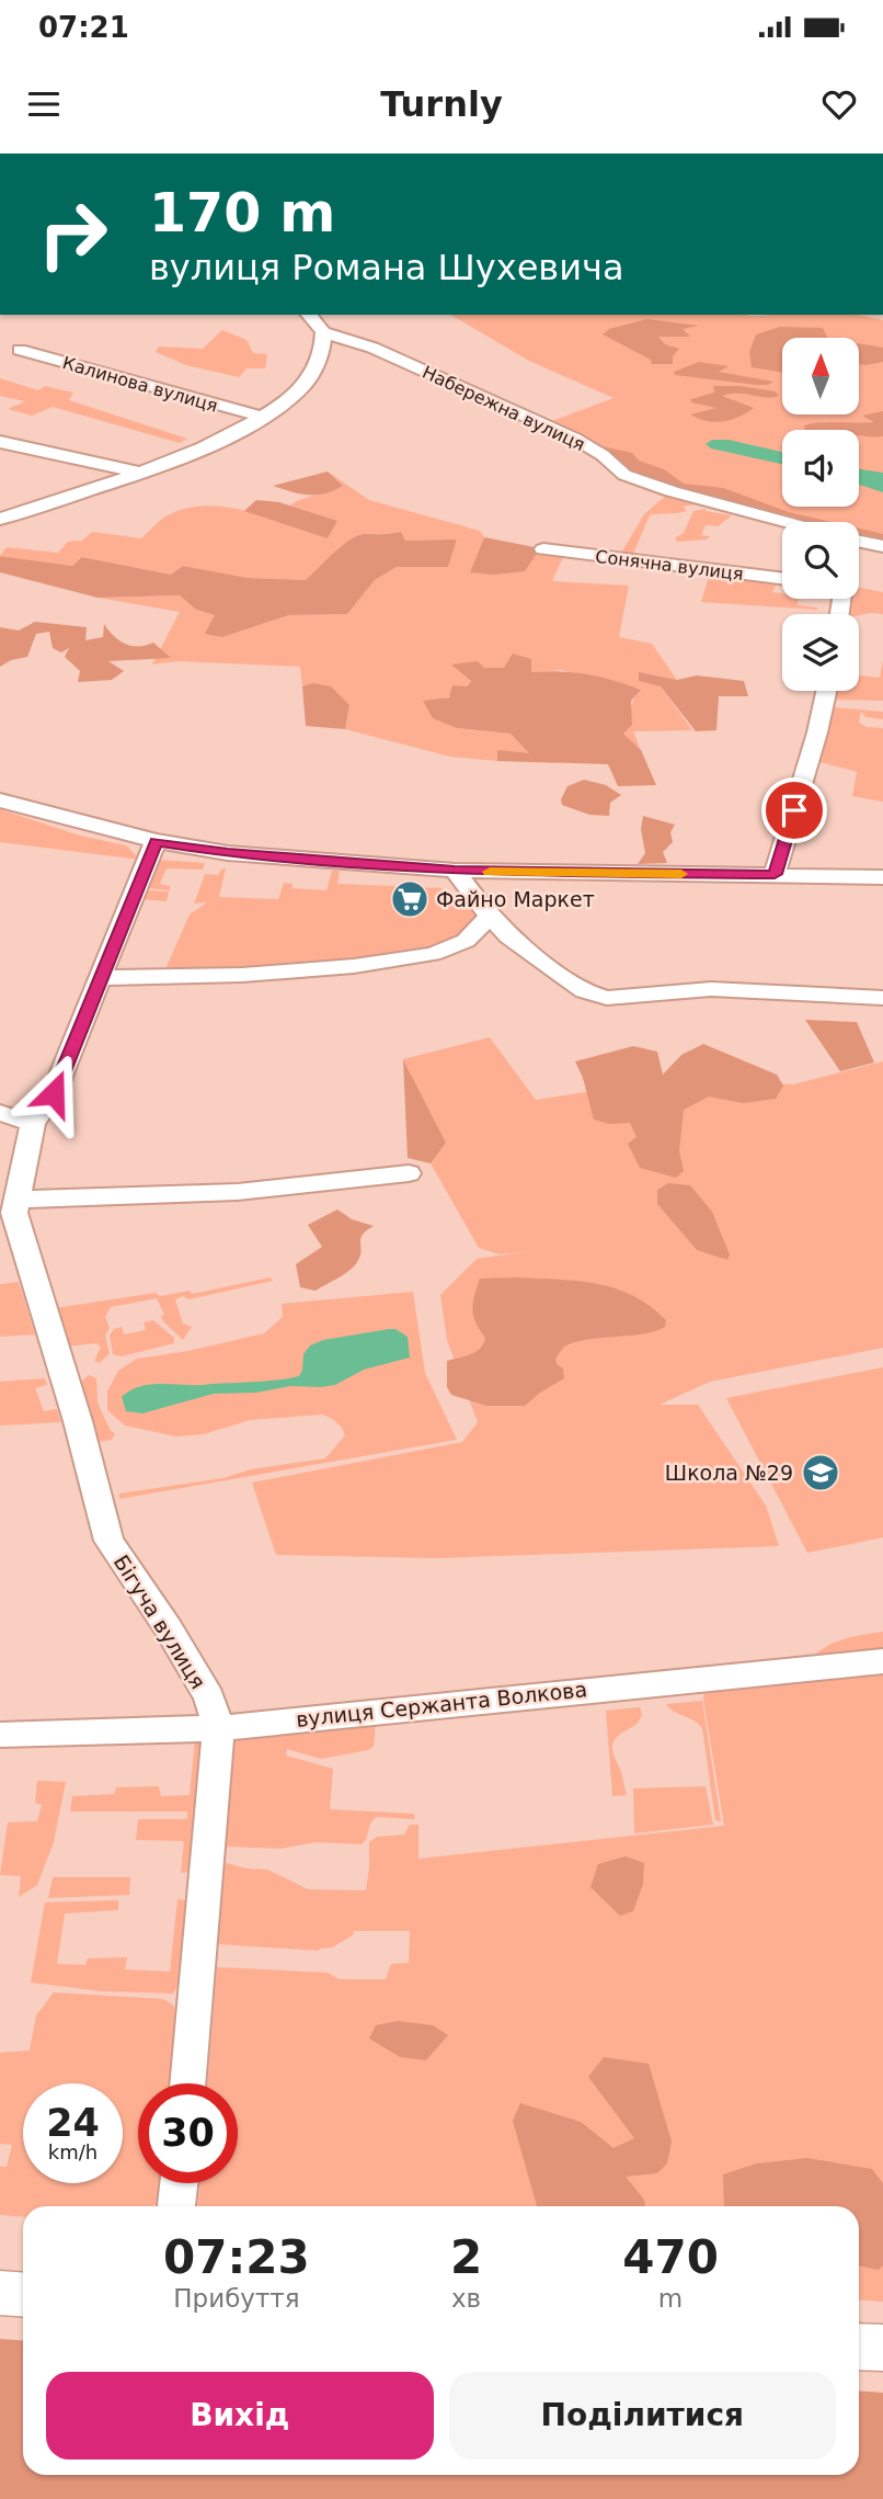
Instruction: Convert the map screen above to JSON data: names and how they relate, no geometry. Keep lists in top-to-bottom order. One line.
{"streets":{"street":["Калинова вулиця","Набережна вулиця","Сонячна вулиця","Бігуча вулиця","вулиця Сержанта Волкова"]},"crossings":[["Бігуча вулиця","вулиця Сержанта Волкова"]],"places":{"supermarket":["Файно Маркет"],"school or university":["Школа №29"]},"north":"top","page":{"status":"07:21","header":"Turnly","turn":["170 m","вулиця Романа Шухевича"],"speed":"24 km/h","limit":"30","eta":["07:23","Прибуття","2","хв","470","m"],"buttons":["Вихід","Поділитися"]}}
